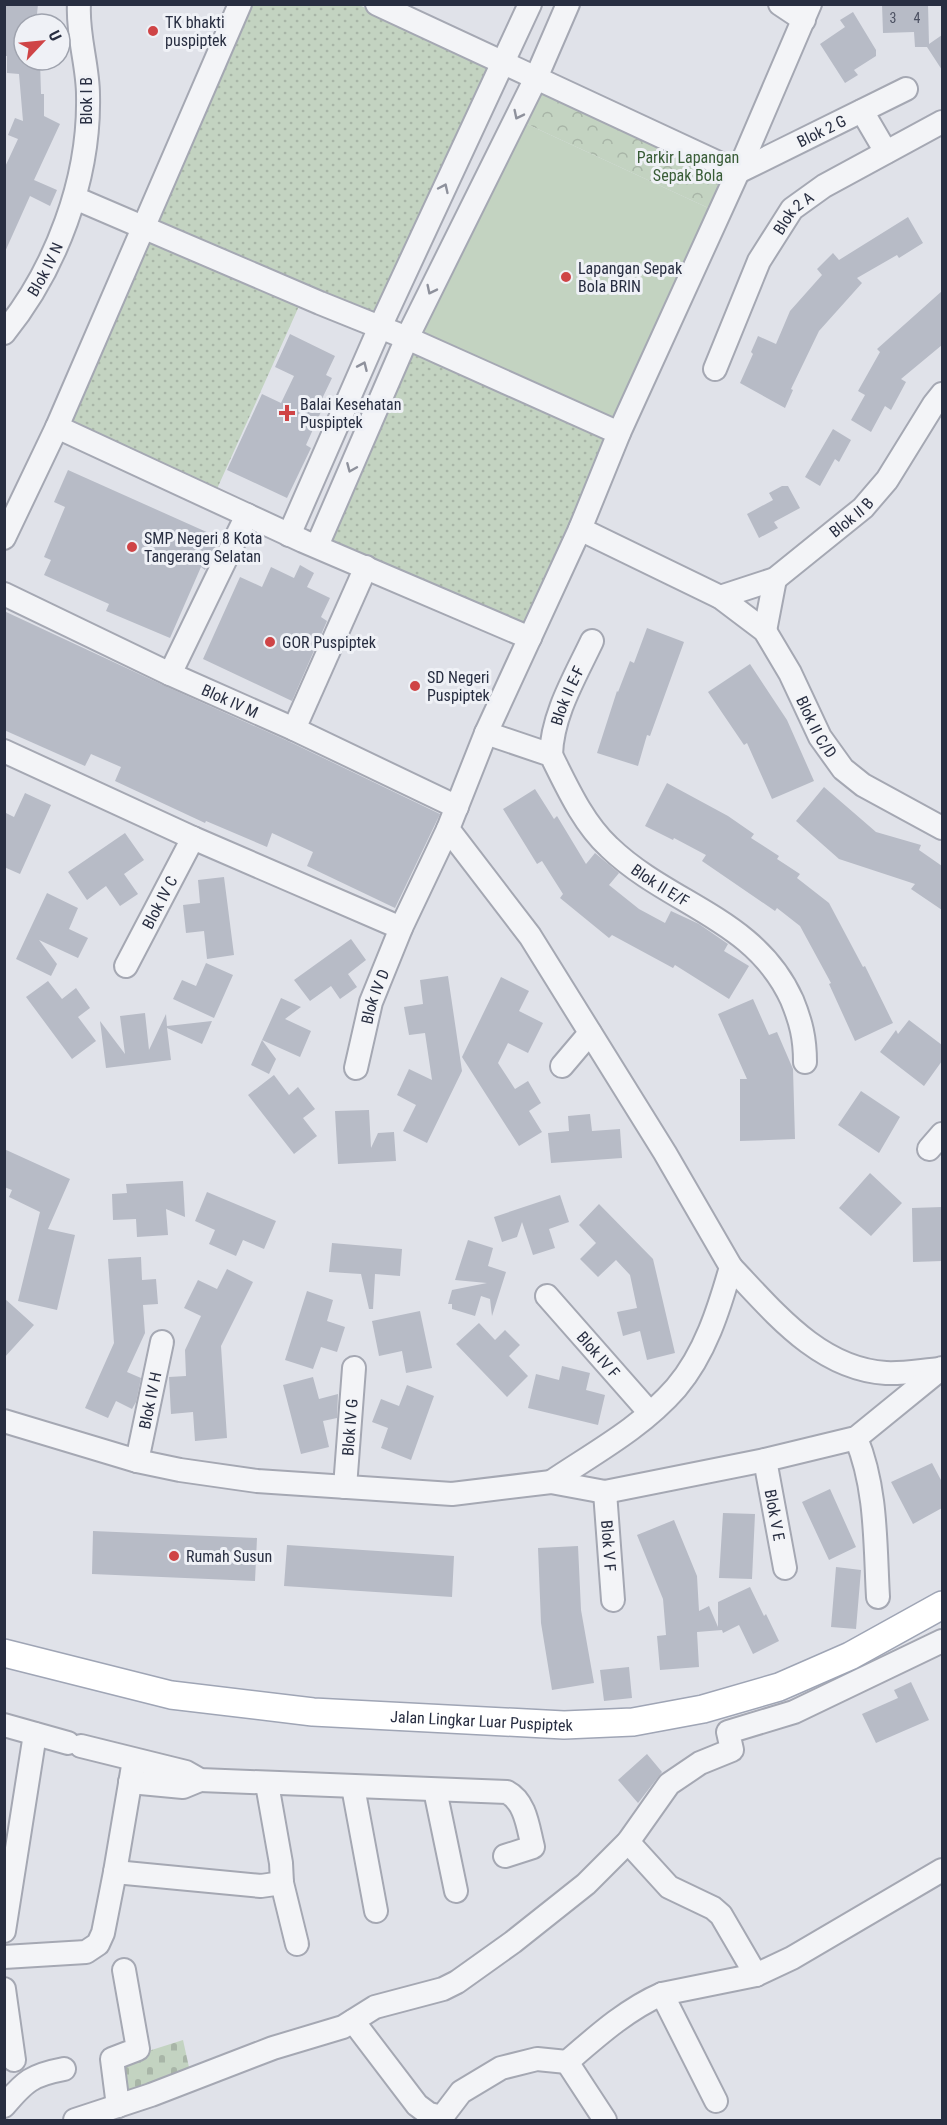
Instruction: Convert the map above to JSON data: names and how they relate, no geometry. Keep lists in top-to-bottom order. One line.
{"streets":{"main road":["Jalan Lingkar Luar Puspiptek"],"street":["Blok I B","Blok 2 G","Blok 2 A","Blok IV N","Blok II B","Blok II E-F","Blok IV M","Blok II C/D","Blok II E/F","Blok IV C","Blok IV D","Blok IV F","Blok IV H","Blok IV G","Blok V E","Blok V F"]},"crossings":[["Blok I B","Blok IV N"],["Blok 2 G","Blok IV D"],["Blok II B","Blok II C/D"],["Blok II E-F","Blok II E/F"],["Blok IV M","Blok IV D"],["Blok II C/D","Blok IV D"]],"parks":["Parkir Lapangan Sepak Bola"],"places":{"other":["TK bhakti puspiptek","Lapangan Sepak Bola BRIN","SMP Negeri 8 Kota Tangerang Selatan","GOR Puspiptek","SD Negeri Puspiptek","Rumah Susun"],"health":["Balai Kesehatan Puspiptek"]},"house_numbers":["3","4"],"north":"top right"}
